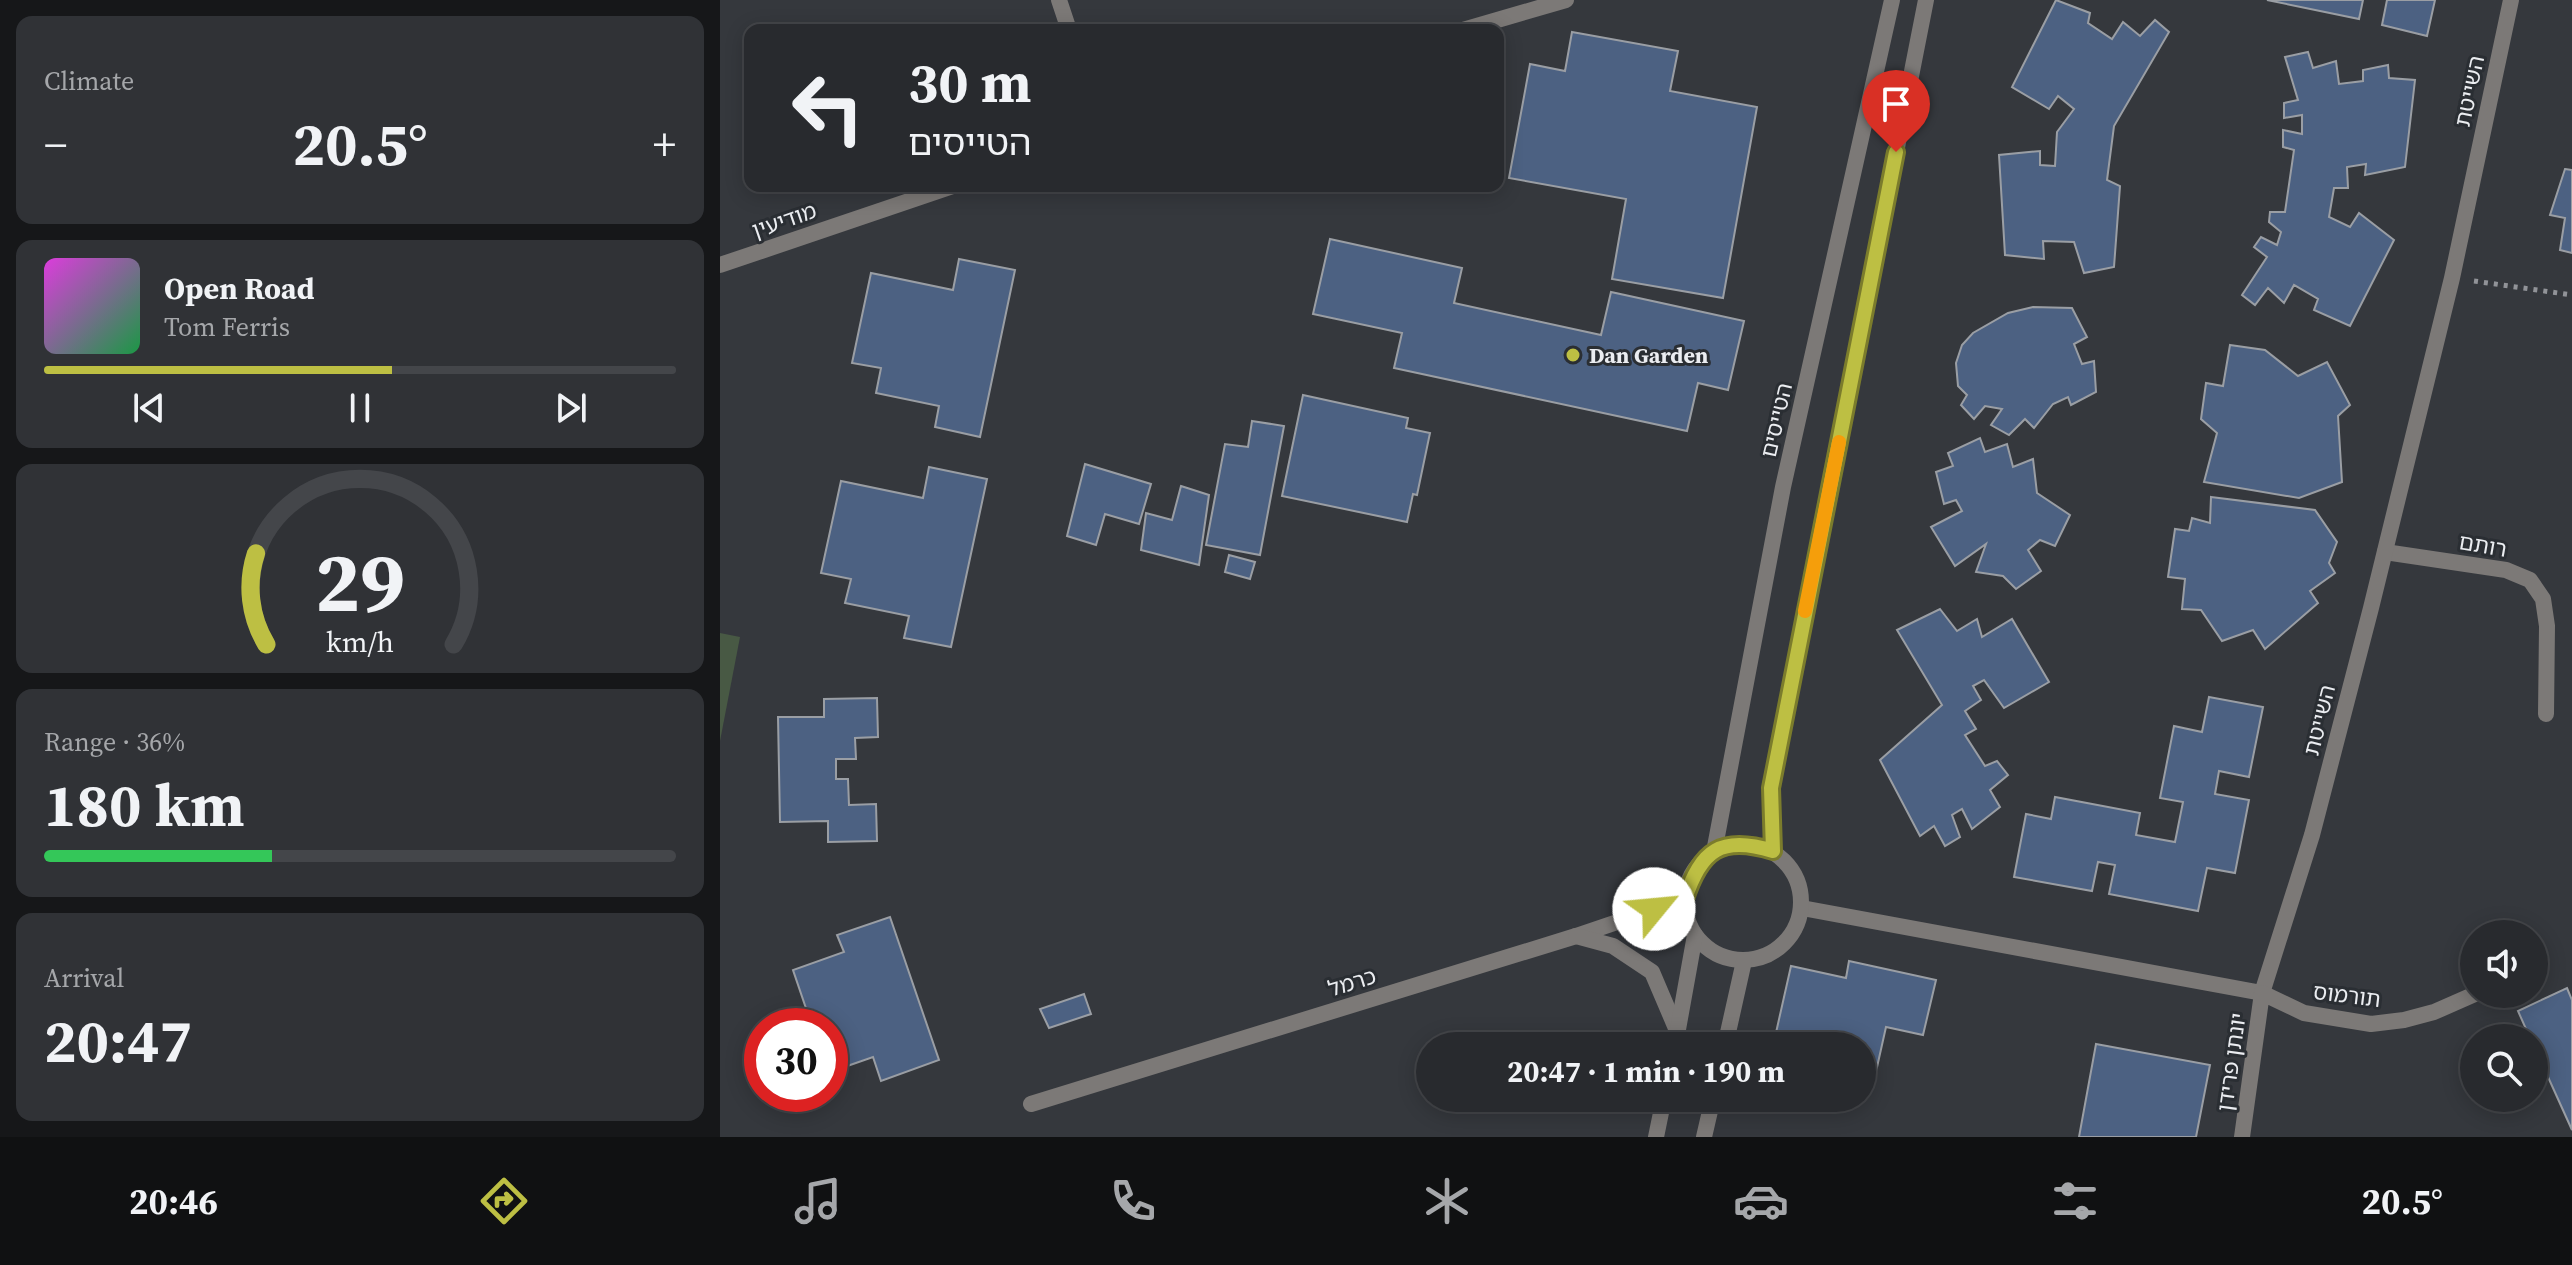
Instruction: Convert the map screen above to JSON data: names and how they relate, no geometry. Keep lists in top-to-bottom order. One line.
{"streets":{"street":["השייטת","מודיעין","הטייסים","רותם","כרמל","תורמוס","יונתן פרידן"]},"crossings":[["השייטת","רותם"],["השייטת","תורמוס"],["השייטת","יונתן פרידן"],["הטייסים","כרמל"],["תורמוס","יונתן פרידן"]],"places":["Dan Garden"],"page":{"tile":["Climate",["Range · 36%","180 km"],["Arrival","20:47"]],"turn":["30 m","הטייסים"],"heat":["−","20.5°","+"],"song":["Open Road","Tom Ferris"],"limit":"30","trip":"20:47 · 1 min · 190 m","tabs":["20:46","20.5°"],"gauge":["29","km/h"]}}
